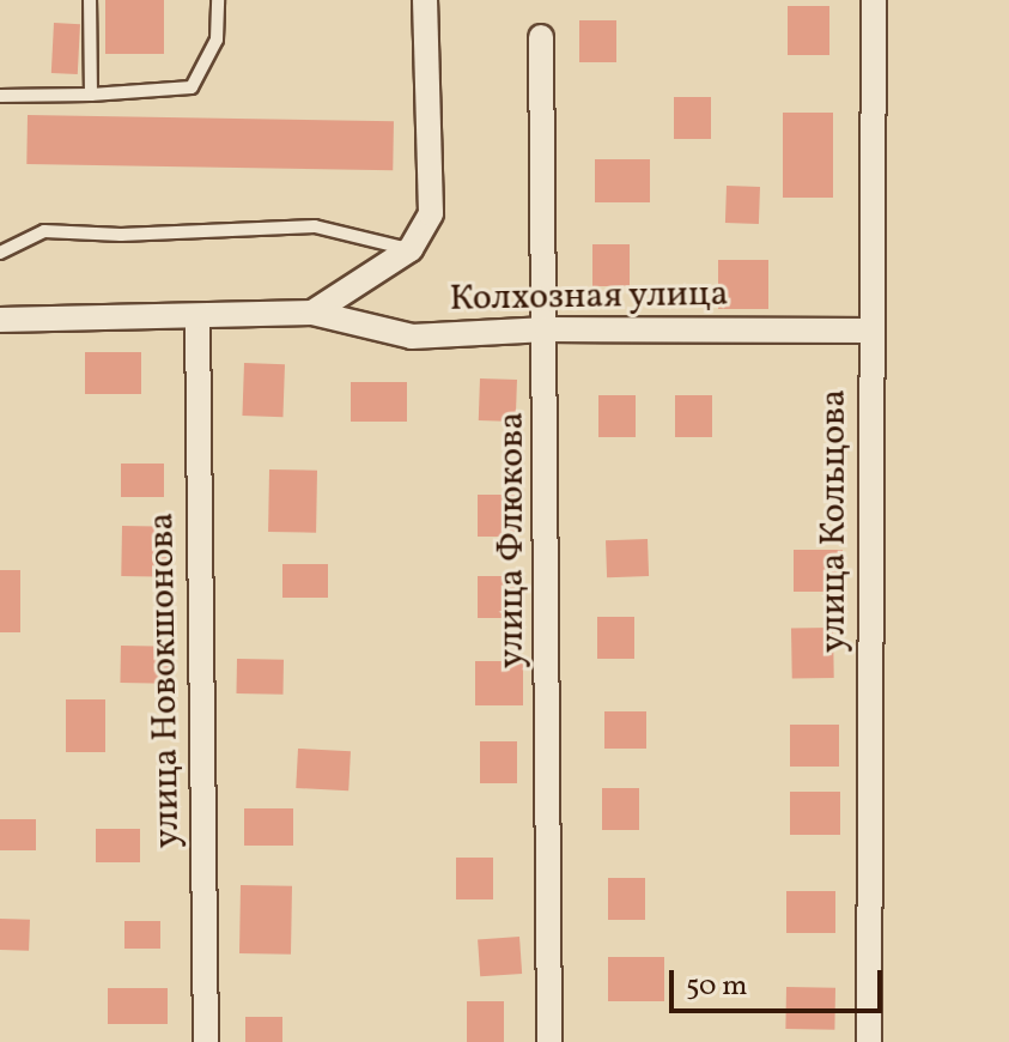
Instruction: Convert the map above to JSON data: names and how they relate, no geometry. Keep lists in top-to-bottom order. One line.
{"streets":{"street":["Колхозная улица","улица Кольцова","улица Флюкова","улица Новокшонова"]},"crossings":[["Колхозная улица","улица Кольцова"],["Колхозная улица","улица Флюкова"],["Колхозная улица","улица Новокшонова"]],"scale_bar":"50 m"}
